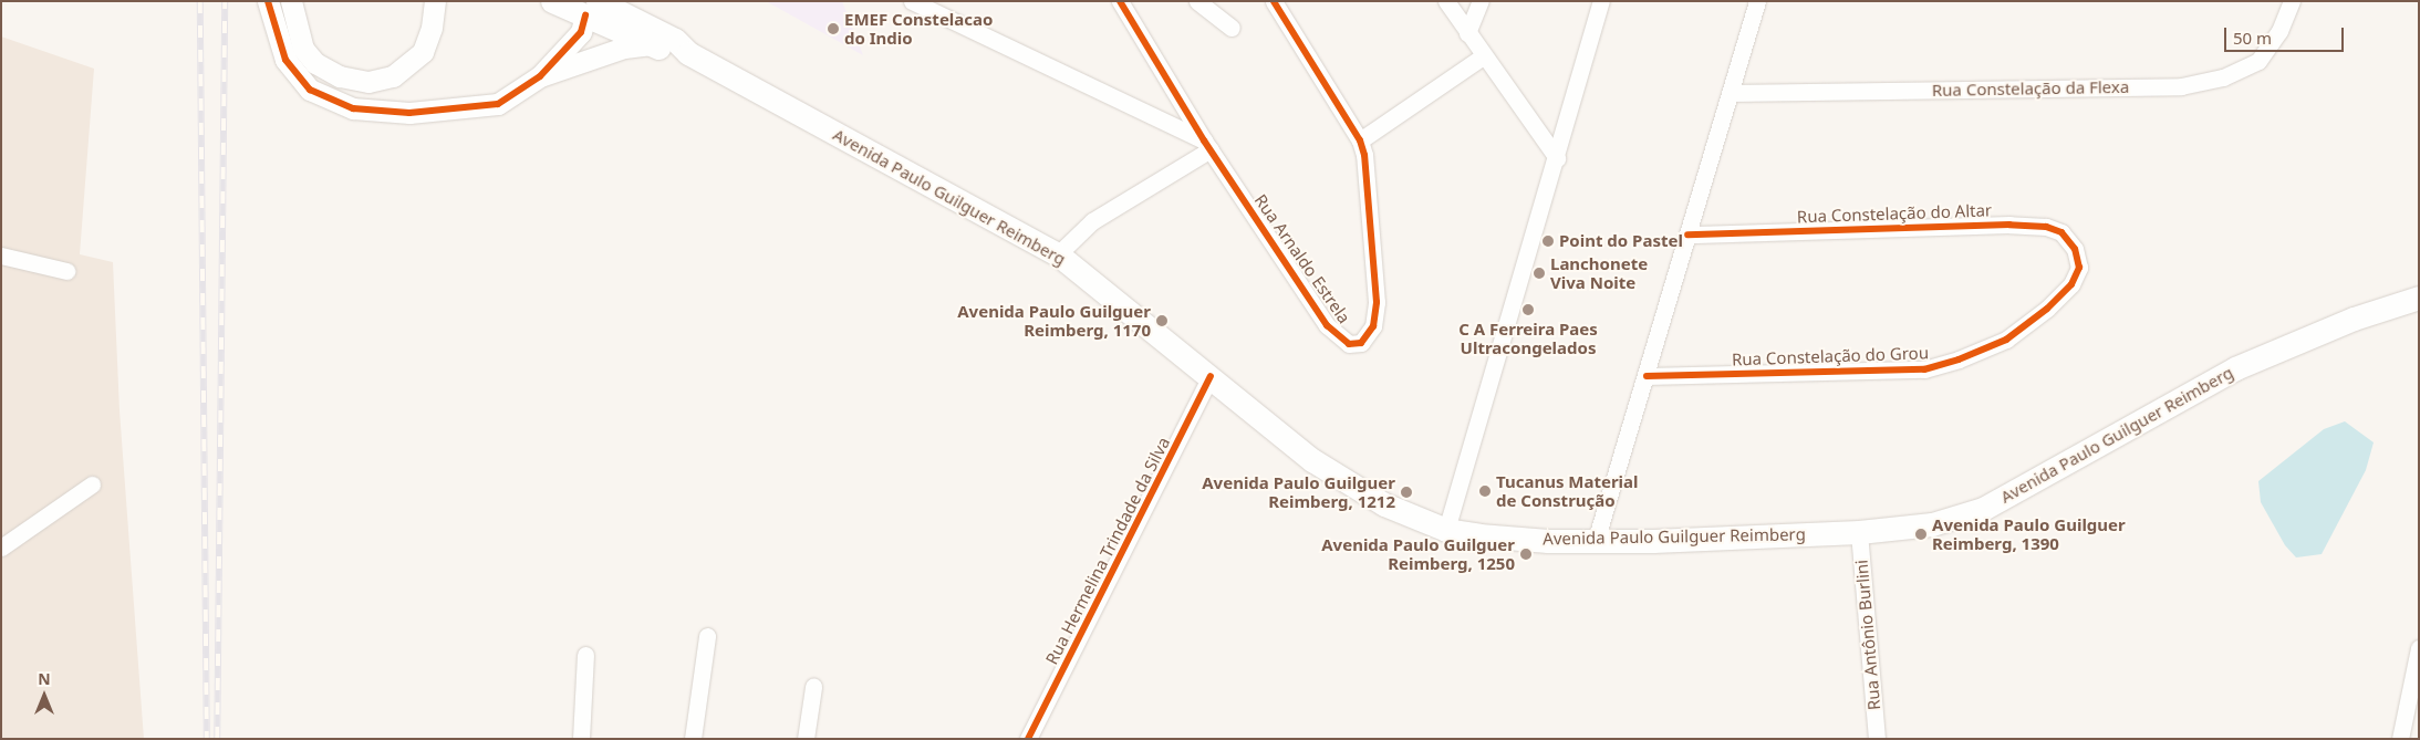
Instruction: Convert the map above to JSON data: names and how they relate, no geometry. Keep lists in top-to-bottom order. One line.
{"streets":{"main road":["Avenida Paulo Guilguer Reimberg"],"street":["Rua Constelação da Flexa","Rua Constelação do Altar","Rua Arnaldo Estrela","Rua Constelação do Grou","Rua Hermelina Trindade da Silva","Rua Antônio Burlini"]},"crossings":[["Avenida Paulo Guilguer Reimberg","Rua Hermelina Trindade da Silva"],["Avenida Paulo Guilguer Reimberg","Rua Antônio Burlini"],["Rua Constelação do Altar","Rua Constelação do Grou"]],"places":["EMEF Constelacao do Indio","Point do Pastel","Lanchonete Viva Noite","C A Ferreira Paes Ultracongelados","Avenida Paulo Guilguer Reimberg, 1170","Tucanus Material de Construção","Avenida Paulo Guilguer Reimberg, 1212","Avenida Paulo Guilguer Reimberg, 1390","Avenida Paulo Guilguer Reimberg, 1250"],"scale_bar":"50 m","north":"top"}
